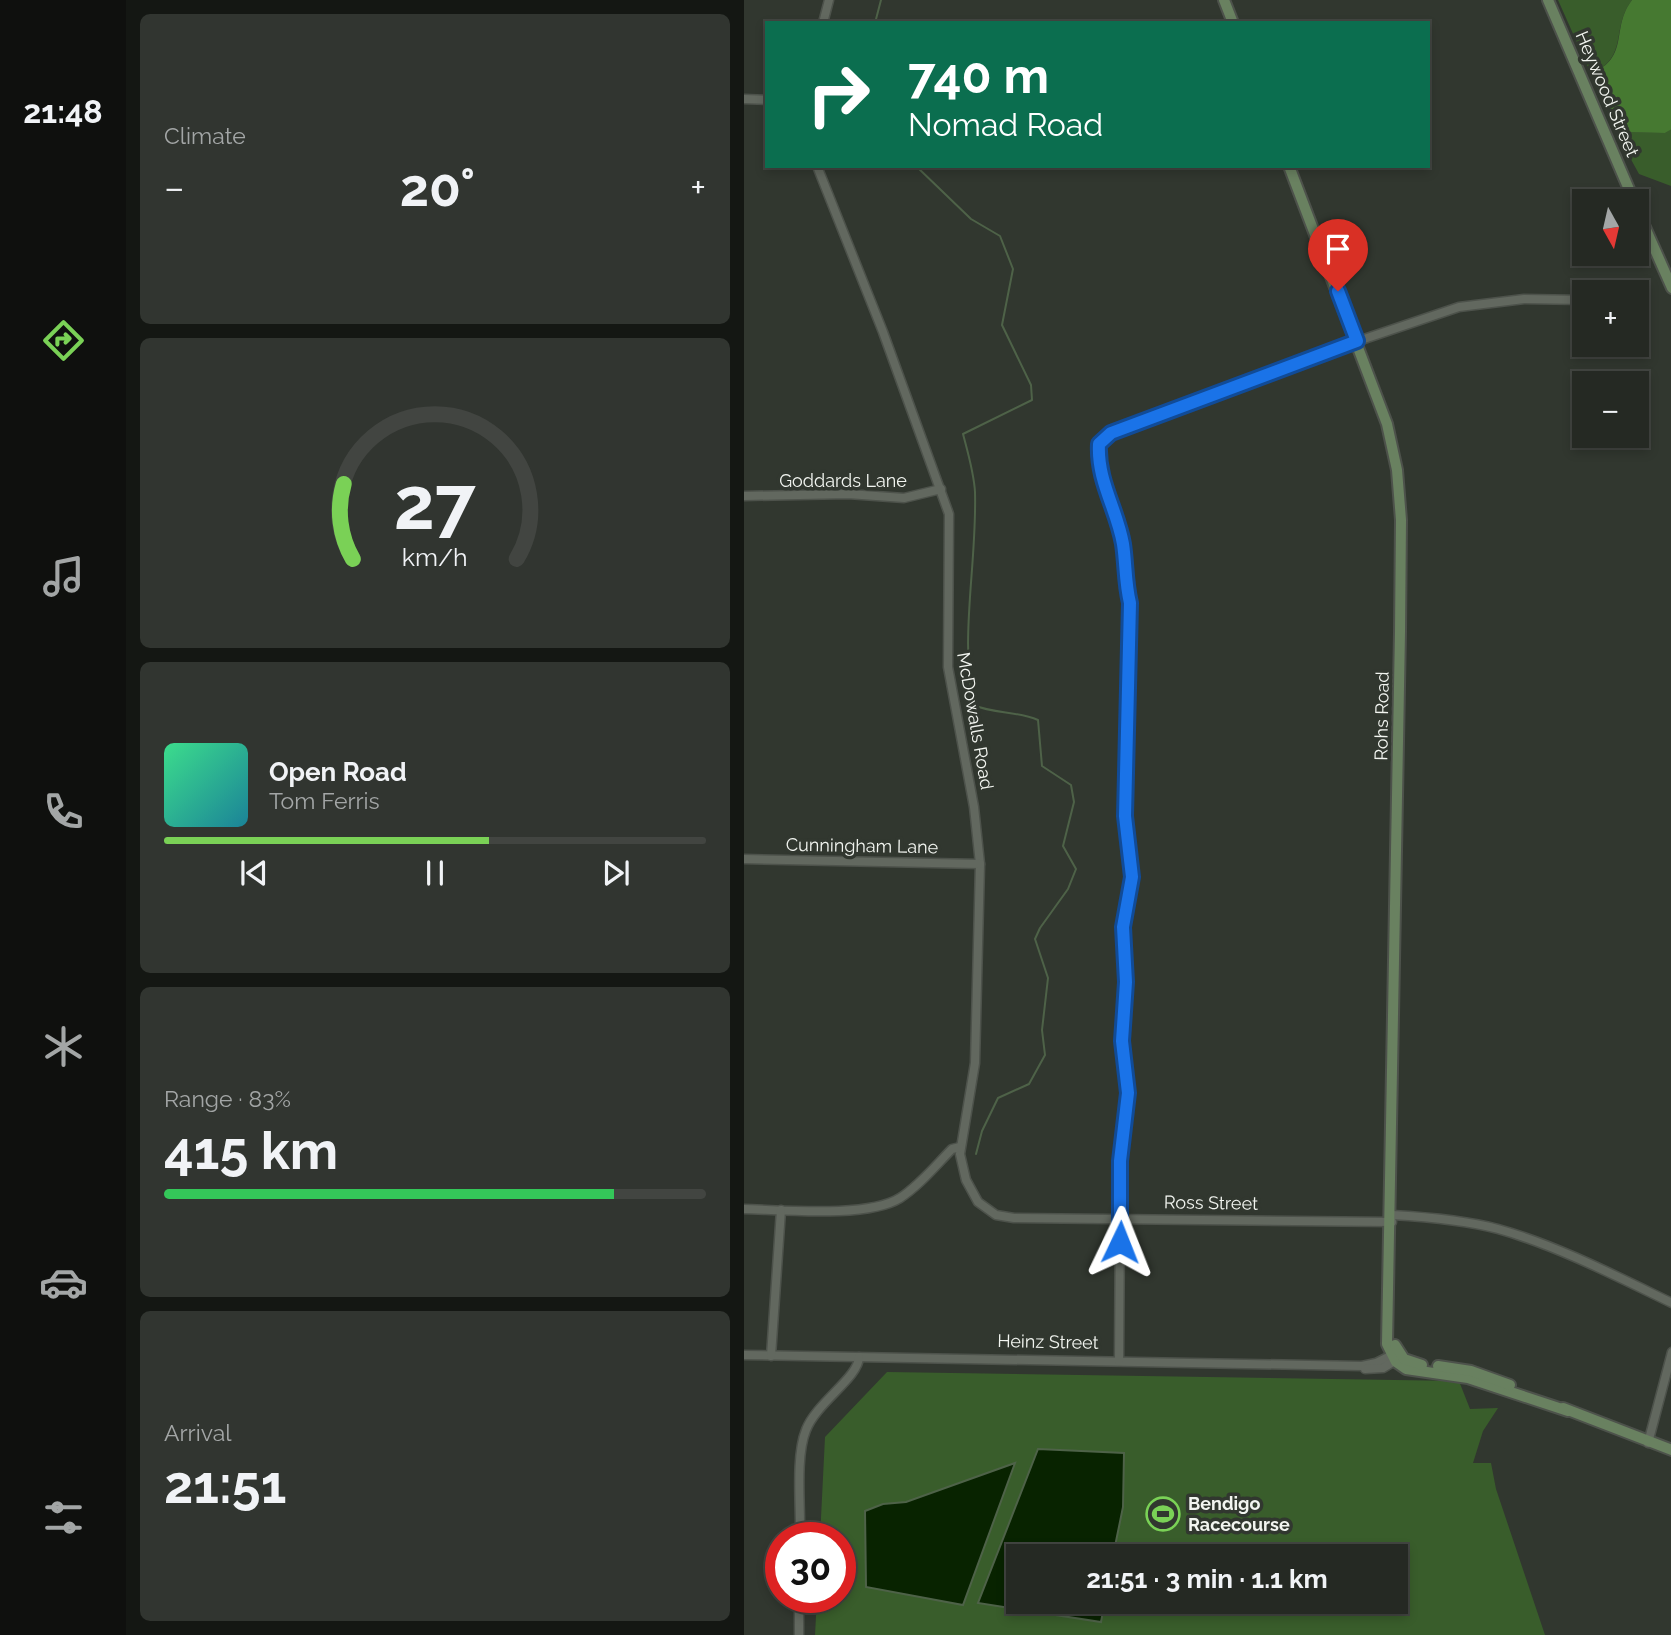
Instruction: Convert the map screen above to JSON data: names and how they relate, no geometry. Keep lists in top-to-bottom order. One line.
{"streets":{"street":["Heywood Street","Goddards Lane","Rohs Road","McDowalls Road","Cunningham Lane","Ross Street","Heinz Street"]},"crossings":[["Goddards Lane","McDowalls Road"],["Rohs Road","Ross Street"],["Rohs Road","Heinz Street"],["McDowalls Road","Cunningham Lane"],["McDowalls Road","Ross Street"]],"places":{"sports":["Bendigo Racecourse"]},"north":"bottom","page":{"tabs":"21:48","tile":["Climate",["Range · 83%","415 km"],["Arrival","21:51"]],"turn":["740 m","Nomad Road"],"heat":["−","20°","+"],"map_buttons":["+","−"],"song":["Open Road","Tom Ferris"],"limit":"30","trip":"21:51 · 3 min · 1.1 km","gauge":["27","km/h"]}}
